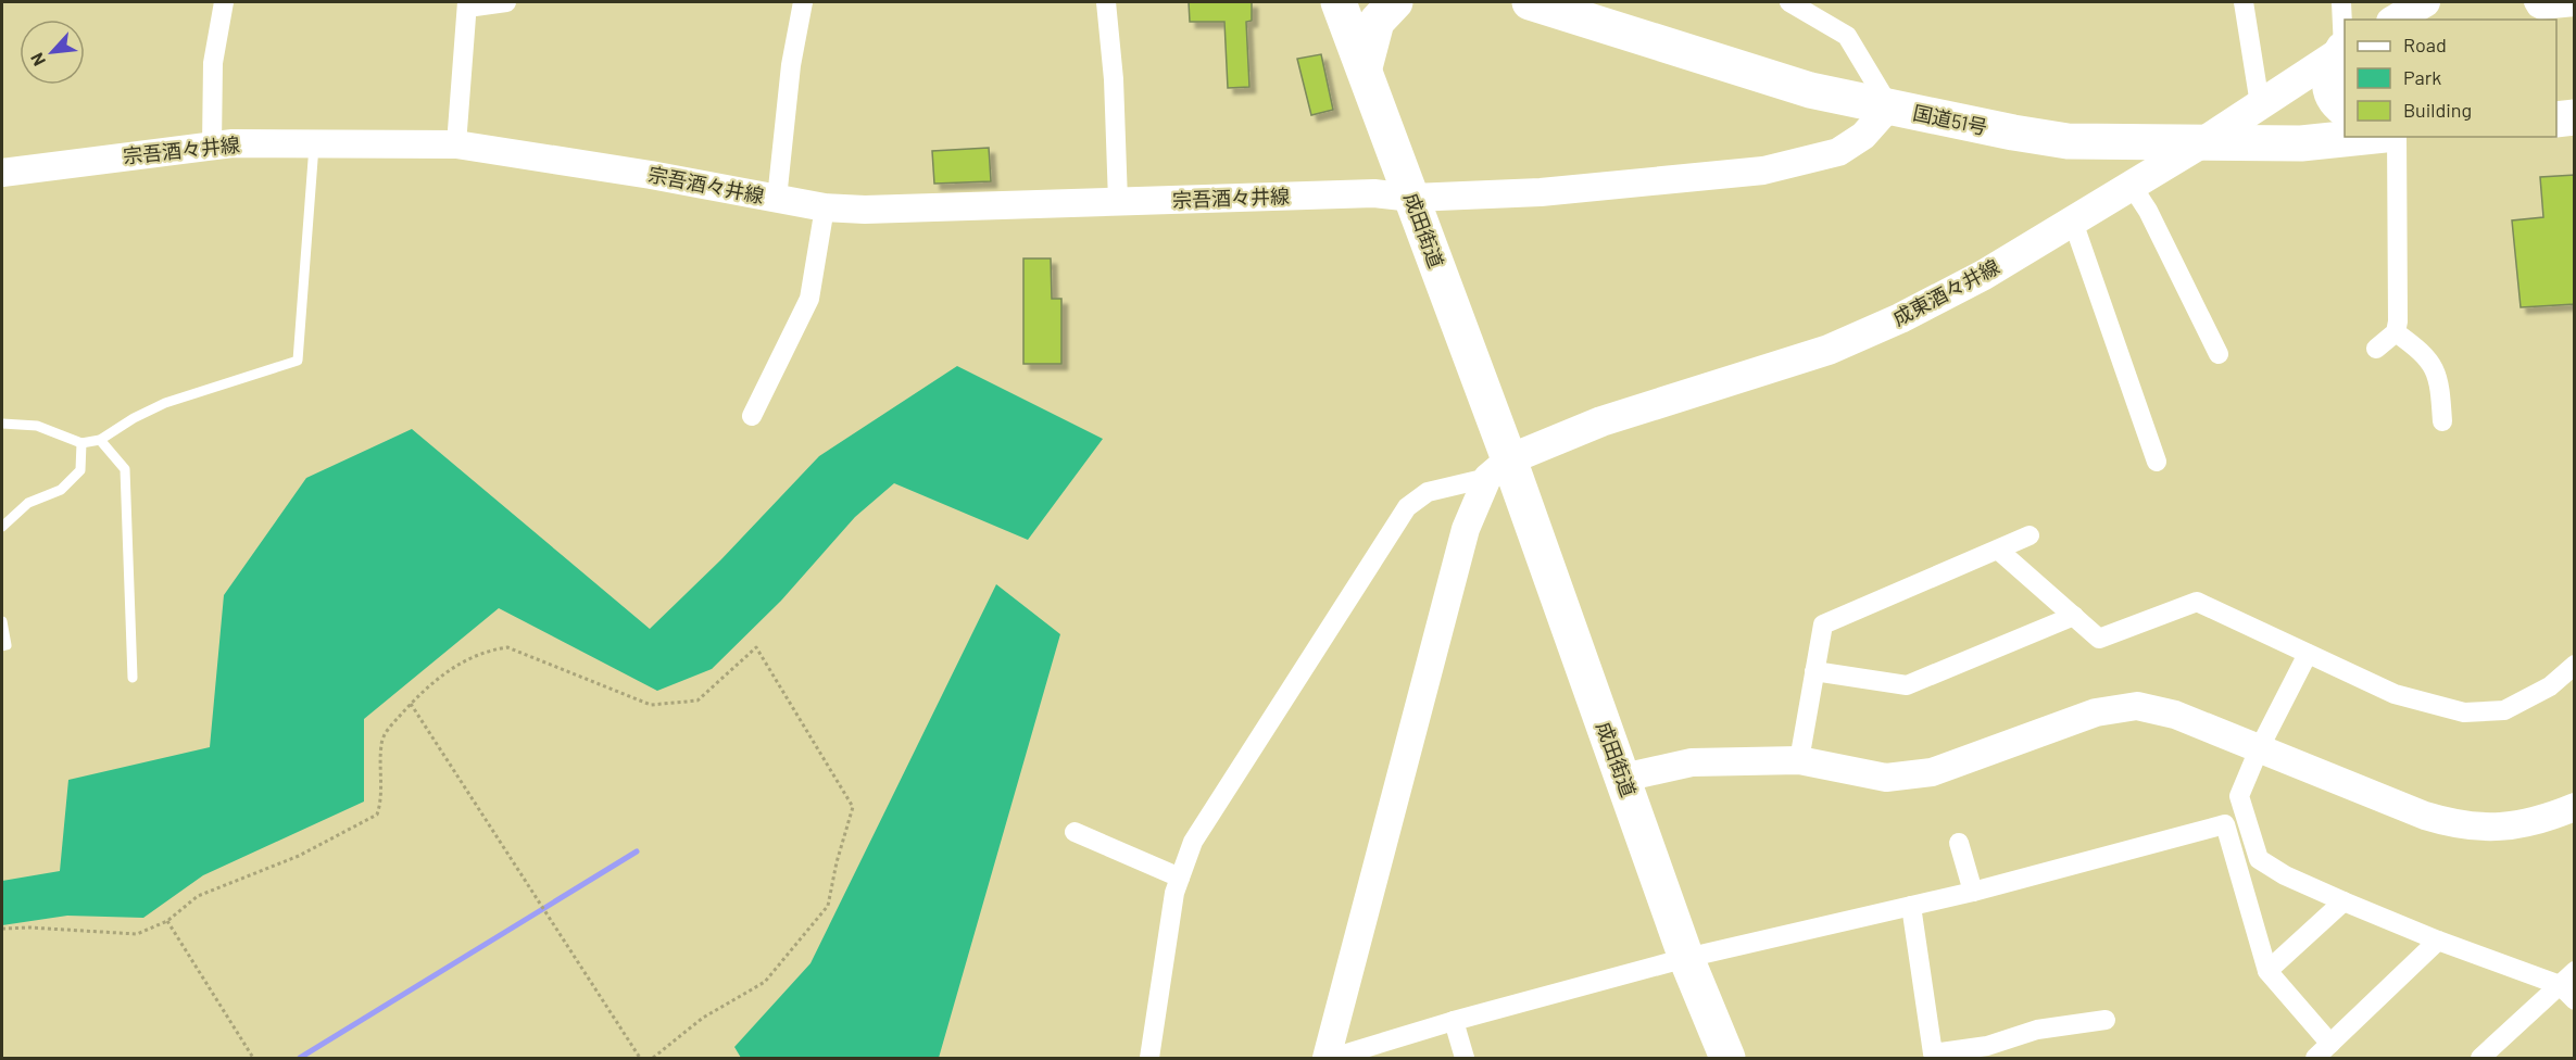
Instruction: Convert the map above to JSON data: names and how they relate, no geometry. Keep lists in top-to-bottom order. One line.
{"streets":{"highway":["国道51号","成田街道"],"main road":["成東酒々井線"],"street":["宗吾酒々井線"]},"crossings":[["国道51号","宗吾酒々井線"],["国道51号","成東酒々井線"],["宗吾酒々井線","成田街道"],["成田街道","成東酒々井線"]],"legend":["Road","Park","Building"],"north":"bottom left"}
